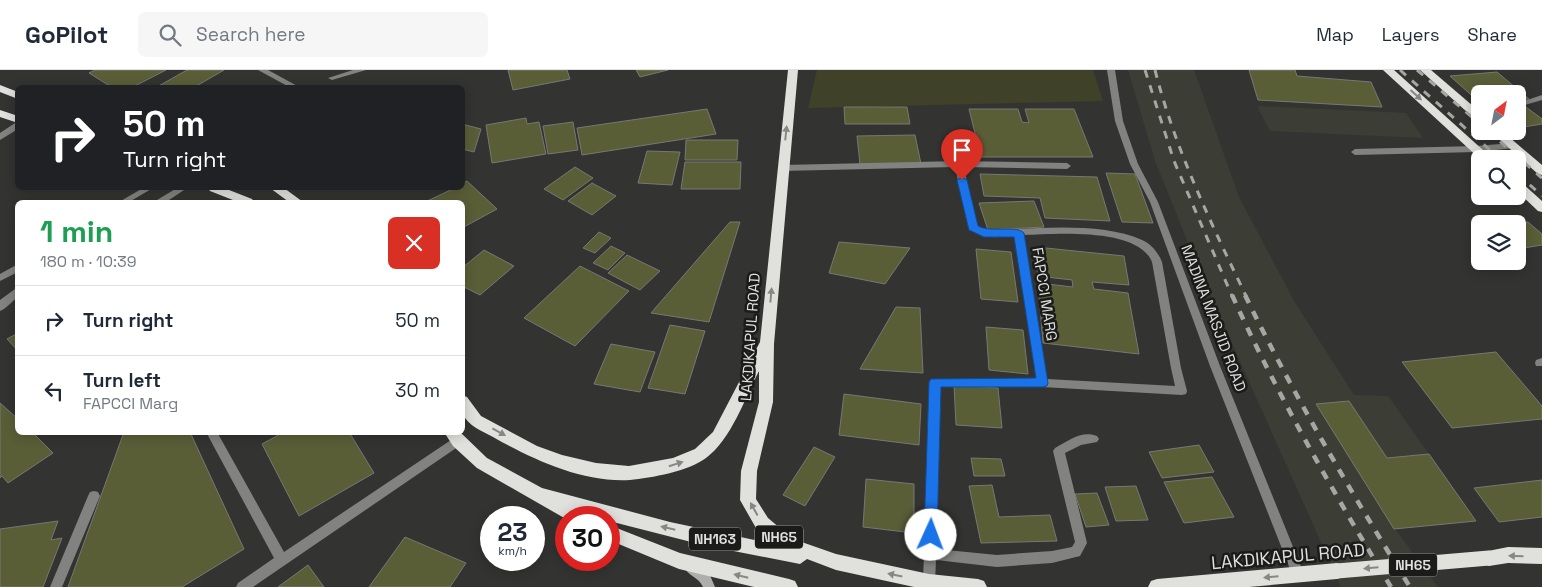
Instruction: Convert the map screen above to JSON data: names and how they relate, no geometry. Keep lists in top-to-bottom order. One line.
{"streets":{"highway":["LAKDIKAPUL ROAD","NH65","NH163"],"street":["FAPCCI MARG","MADINA MASJID ROAD"]},"crossings":[["MADINA MASJID ROAD","LAKDIKAPUL ROAD"],["LAKDIKAPUL ROAD","NH163"]],"north":"top right","page":{"header":"GoPilot","search":"Search here","nav":["Map","Layers","Share"],"turn":["50 m","Turn right"],"heading":["1 min","180 m · 10:39"],"list":[{"name":"Turn right","value":"50 m"},{"name":"Turn left","note":"FAPCCI Marg","value":"30 m"}],"speed":"23 km/h","limit":"30"}}
